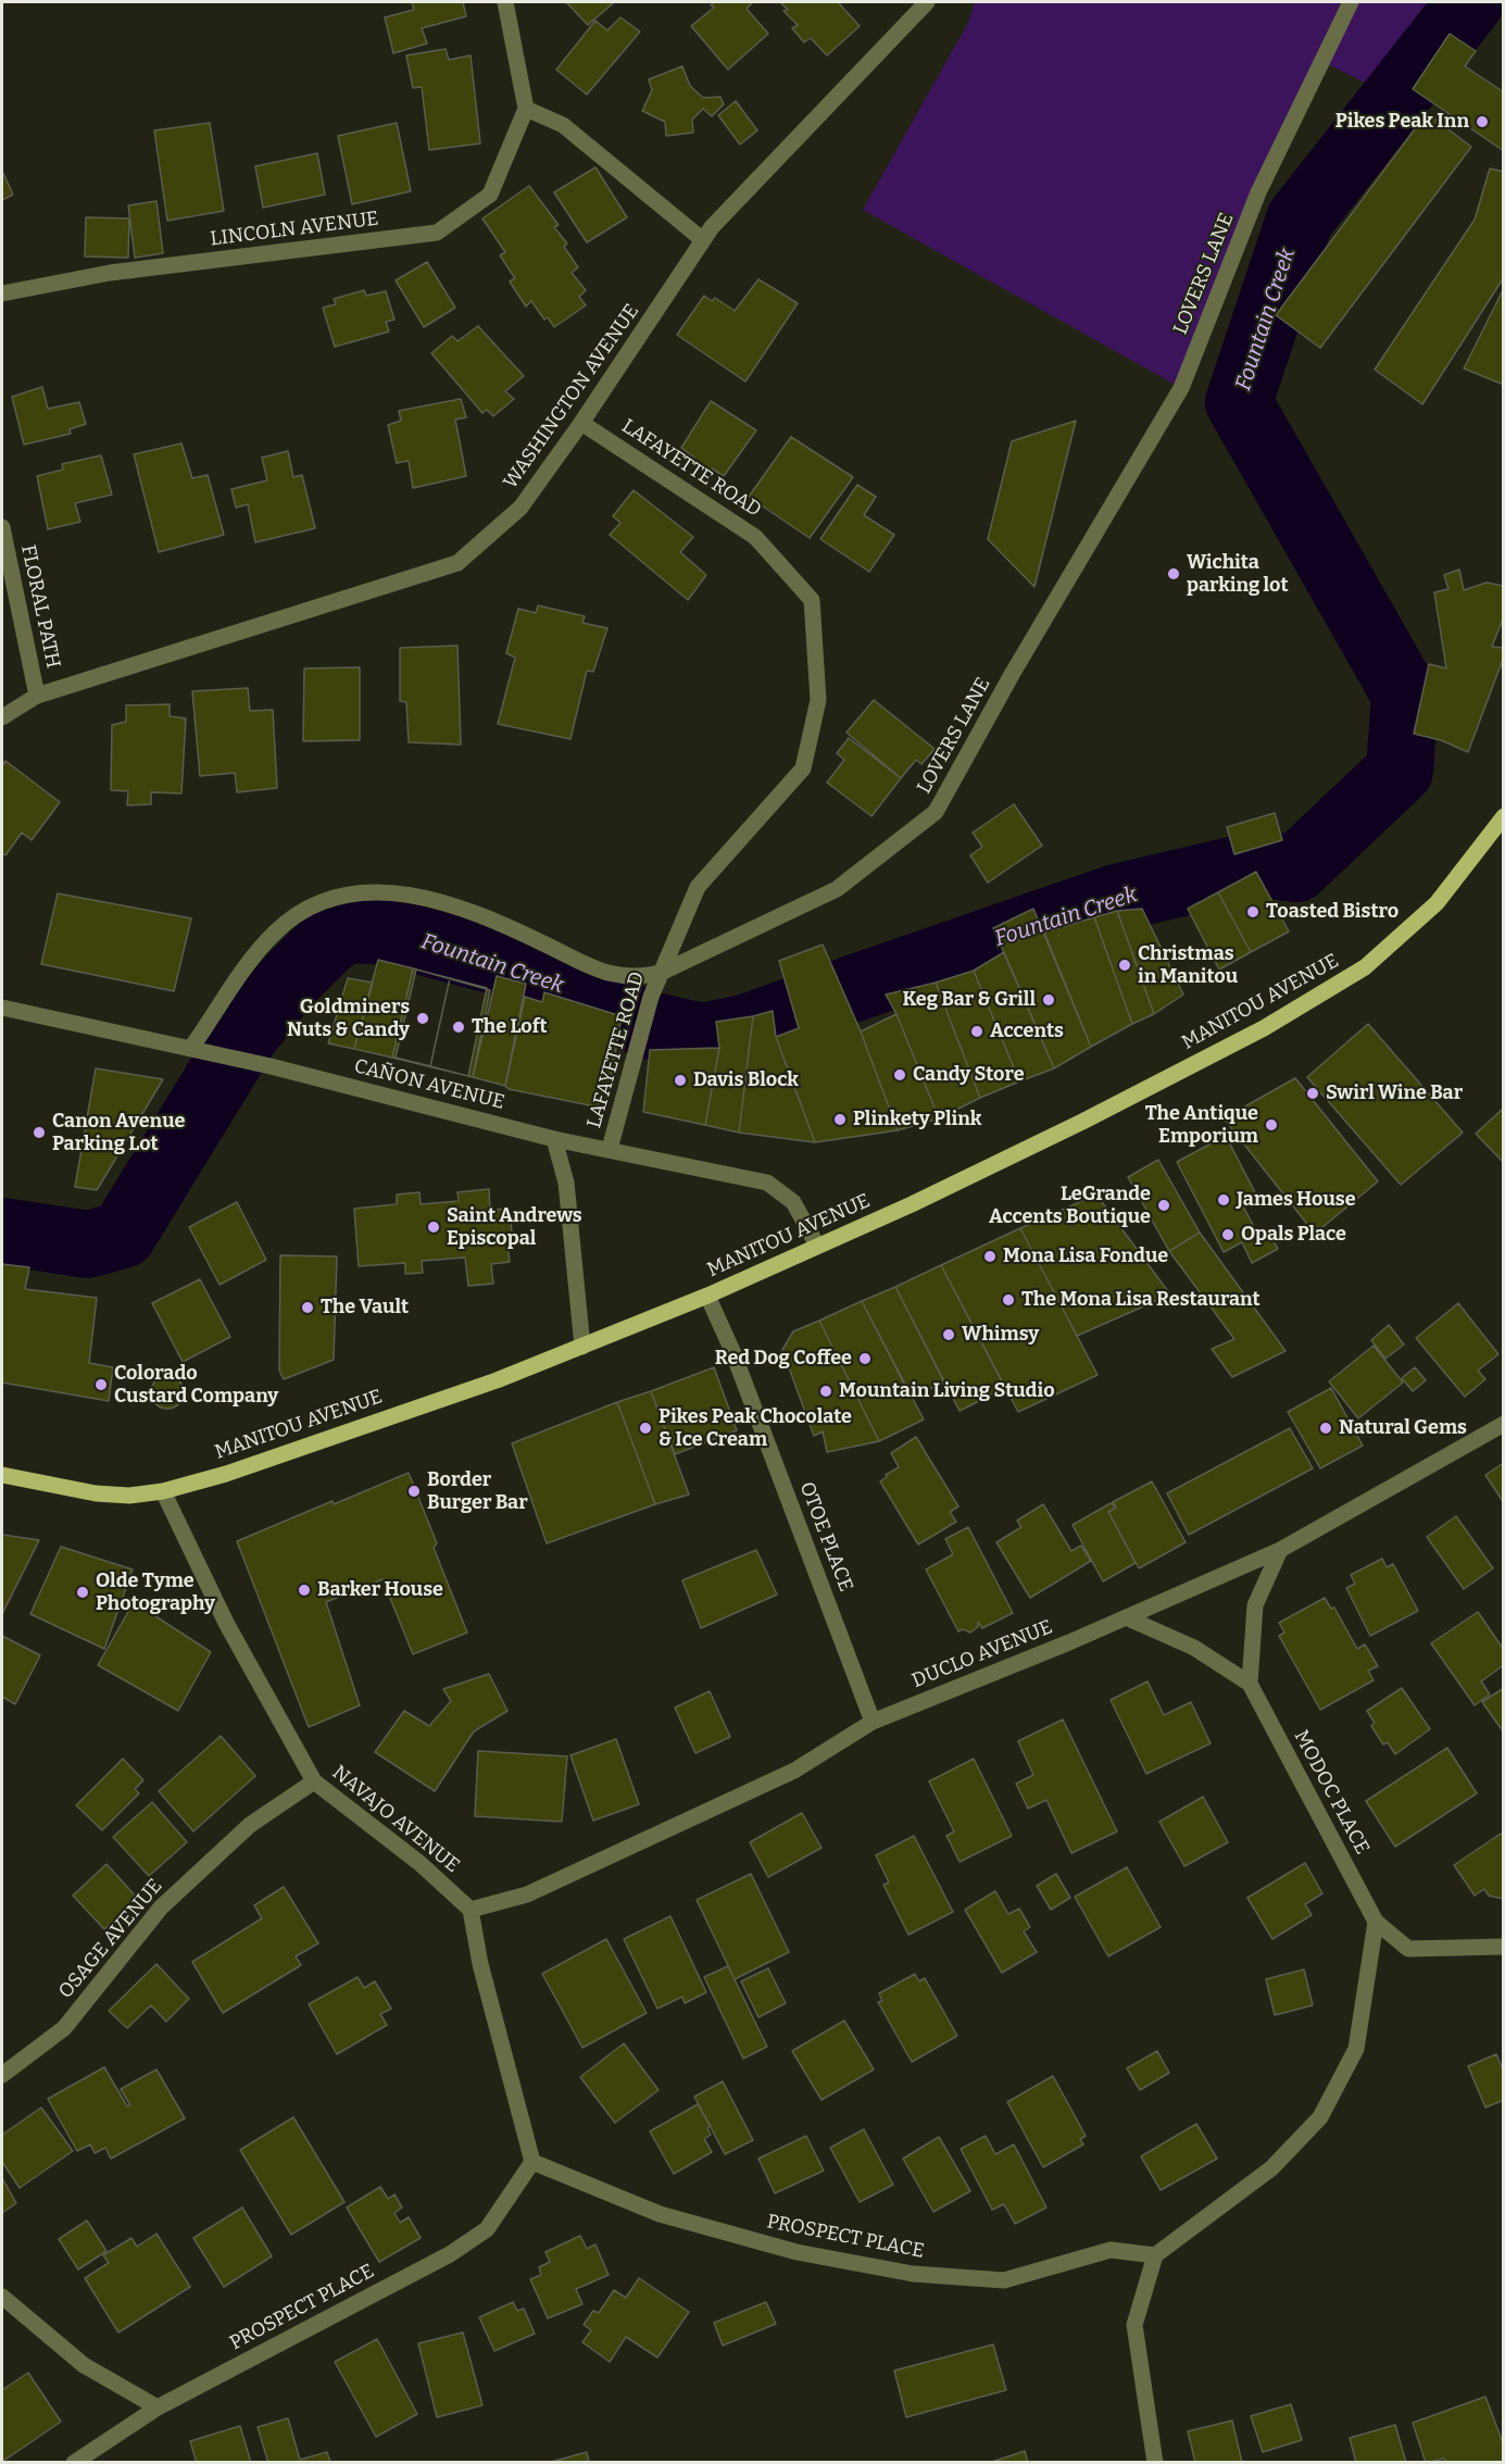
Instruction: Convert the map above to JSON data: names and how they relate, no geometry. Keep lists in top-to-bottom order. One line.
{"streets":{"main road":["MANITOU AVENUE"],"street":["LINCOLN AVENUE","LOVERS LANE","WASHINGTON AVENUE","LAFAYETTE ROAD","FLORAL PATH","CAÑON AVENUE","OTOE PLACE","DUCLO AVENUE","MODOC PLACE","NAVAJO AVENUE","OSAGE AVENUE","PROSPECT PLACE"]},"crossings":[["LOVERS LANE","LAFAYETTE ROAD"],["LOVERS LANE","CAÑON AVENUE"],["WASHINGTON AVENUE","LAFAYETTE ROAD"],["WASHINGTON AVENUE","FLORAL PATH"],["LAFAYETTE ROAD","CAÑON AVENUE"],["MANITOU AVENUE","CAÑON AVENUE"],["MANITOU AVENUE","OTOE PLACE"],["MANITOU AVENUE","NAVAJO AVENUE"],["OTOE PLACE","DUCLO AVENUE"],["DUCLO AVENUE","MODOC PLACE"],["DUCLO AVENUE","NAVAJO AVENUE"],["NAVAJO AVENUE","OSAGE AVENUE"]],"water":["Fountain Creek"],"places":["Pikes Peak Inn","Wichita parking lot","Toasted Bistro","Christmas in Manitou","Keg Bar & Grill","Goldminers Nuts & Candy","The Loft","Accents","Candy Store","Davis Block","Swirl Wine Bar","Plinkety Plink","The Antique Emporium","Canon Avenue Parking Lot","James House","LeGrande Accents Boutique","Saint Andrews Episcopal","Opals Place","Mona Lisa Fondue","The Mona Lisa Restaurant","The Vault","Whimsy","Red Dog Coffee","Colorado Custard Company","Mountain Living Studio","Pikes Peak Chocolate & Ice Cream","Natural Gems","Border Burger Bar","Barker House","Olde Tyme Photography"]}
